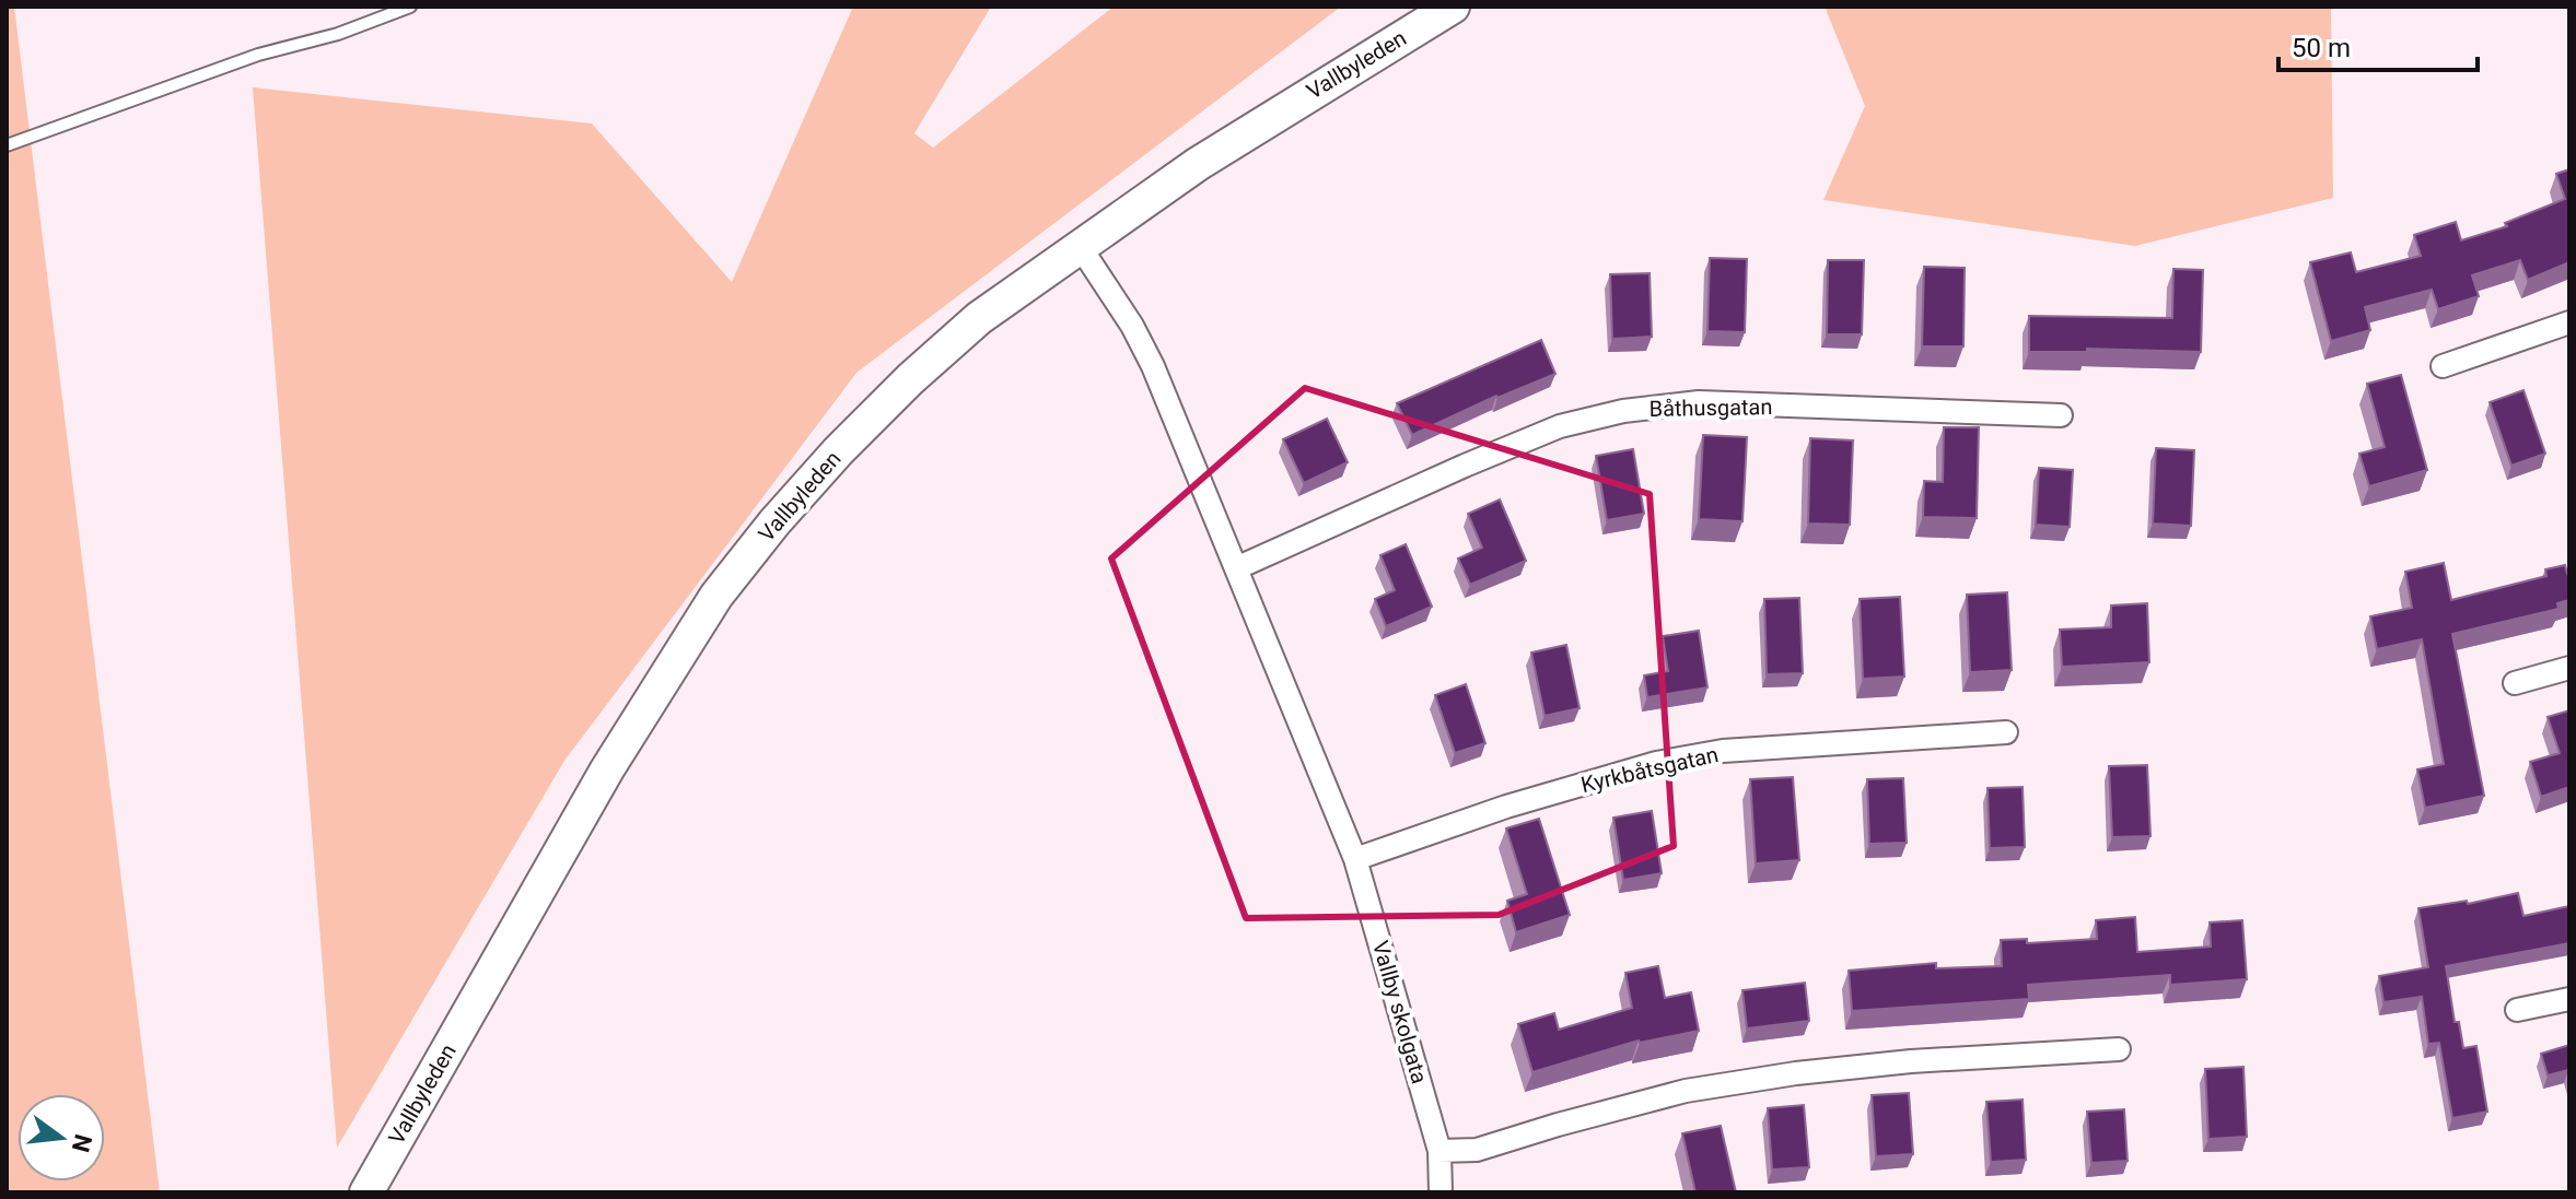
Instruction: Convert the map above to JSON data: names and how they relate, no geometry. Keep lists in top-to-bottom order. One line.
{"streets":{"main road":["Vallbyleden"],"street":["Båthusgatan","Kyrkbåtsgatan","Vallby skolgata"]},"crossings":[["Vallbyleden","Vallby skolgata"],["Båthusgatan","Vallby skolgata"],["Kyrkbåtsgatan","Vallby skolgata"]],"scale_bar":"50 m","north":"right"}
